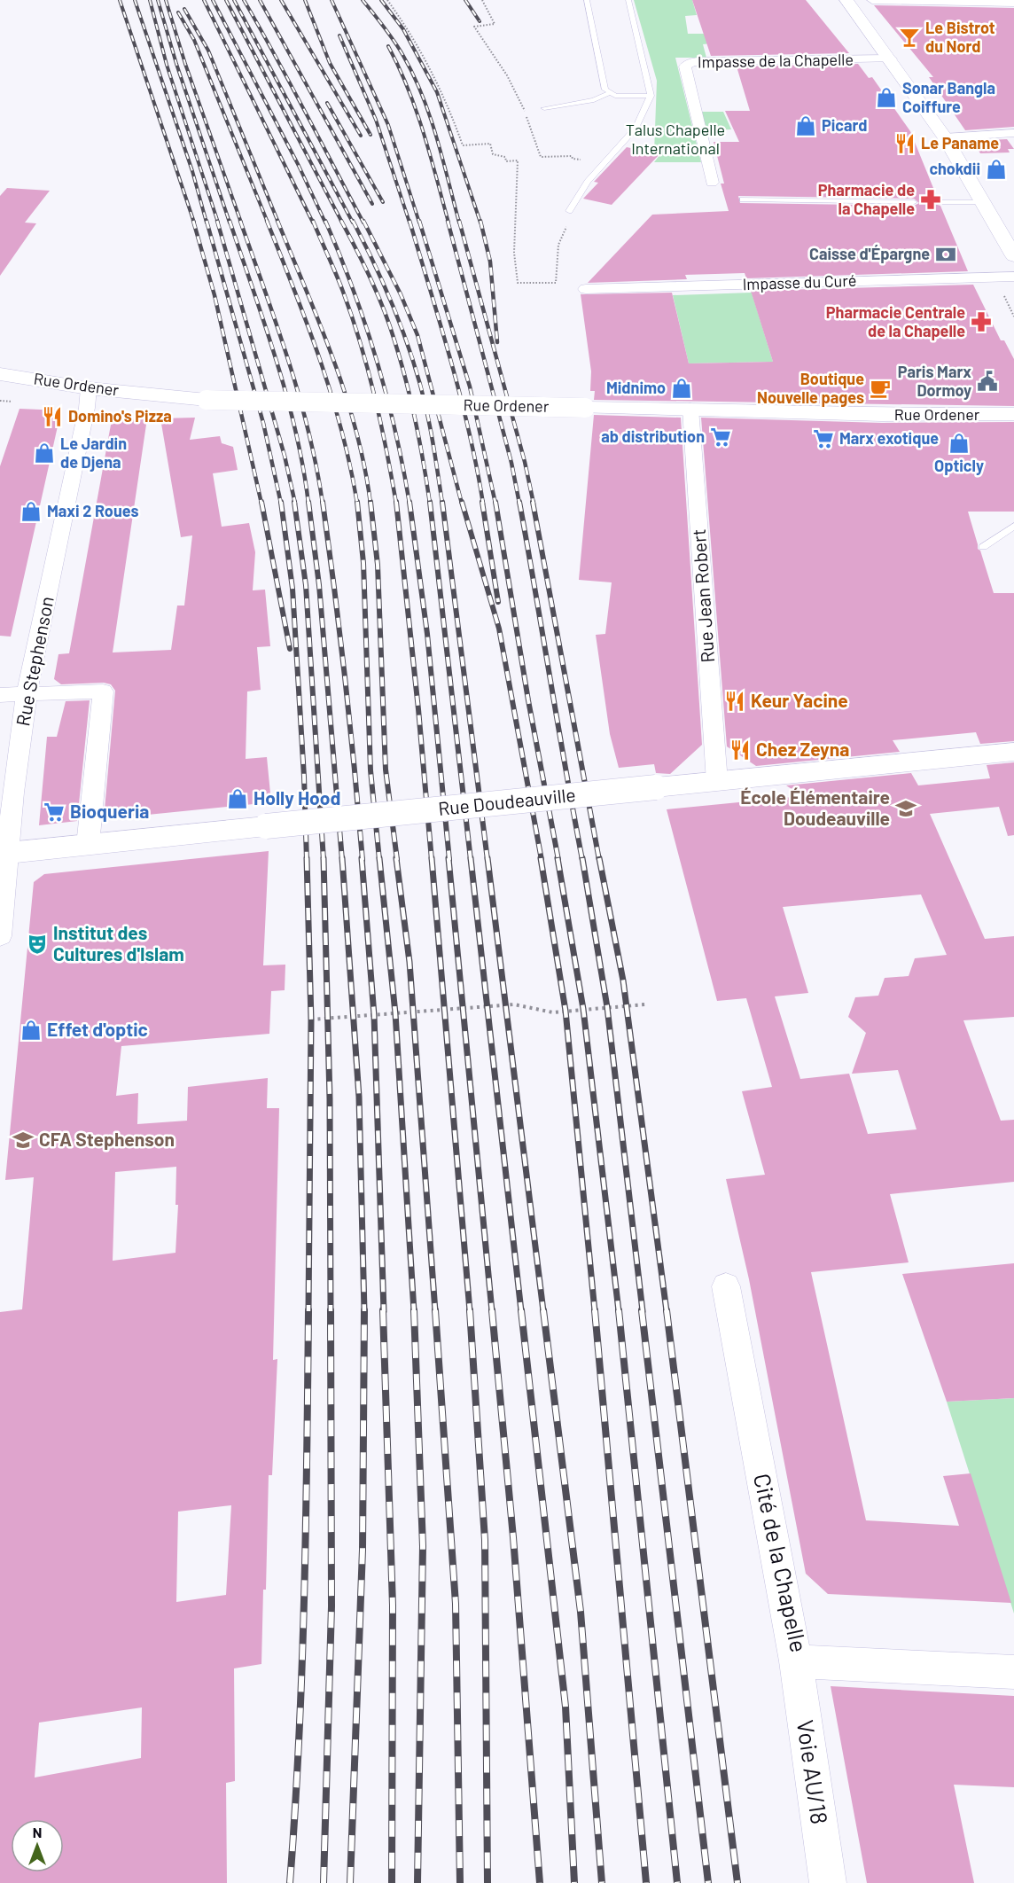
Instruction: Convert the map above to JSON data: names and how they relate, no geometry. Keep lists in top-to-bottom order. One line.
{"streets":{"main road":["Rue Ordener","Rue Doudeauville"],"street":["Impasse de la Chapelle","Impasse du Curé","Rue Jean Robert","Rue Stephenson","Cité de la Chapelle","Voie AU/18"]},"crossings":[["Rue Ordener","Rue Jean Robert"],["Rue Ordener","Rue Stephenson"],["Rue Jean Robert","Rue Doudeauville"],["Rue Stephenson","Rue Doudeauville"],["Cité de la Chapelle","Voie AU/18"]],"parks":["Talus Chapelle International"],"places":{"bar":["Le Bistrot du Nord"],"shop":["Sonar Bangla Coiffure","Picard","chokdii","Midnimo","Opticly","Le Jardin de Djena","Maxi 2 Roues","Holly Hood","Effet d'optic"],"restaurant":["Le Paname","Domino's Pizza","Keur Yacine","Chez Zeyna"],"pharmacy":["Pharmacie de la Chapelle","Pharmacie Centrale de la Chapelle"],"bank":["Caisse d'Épargne"],"public building":["Paris Marx Dormoy"],"cafe":["Boutique Nouvelle pages"],"supermarket":["ab distribution","Marx exotique","Bioqueria"],"school or university":["École Élémentaire Doudeauville","CFA Stephenson"],"theatre":["Institut des Cultures d'Islam"]},"north":"top"}
